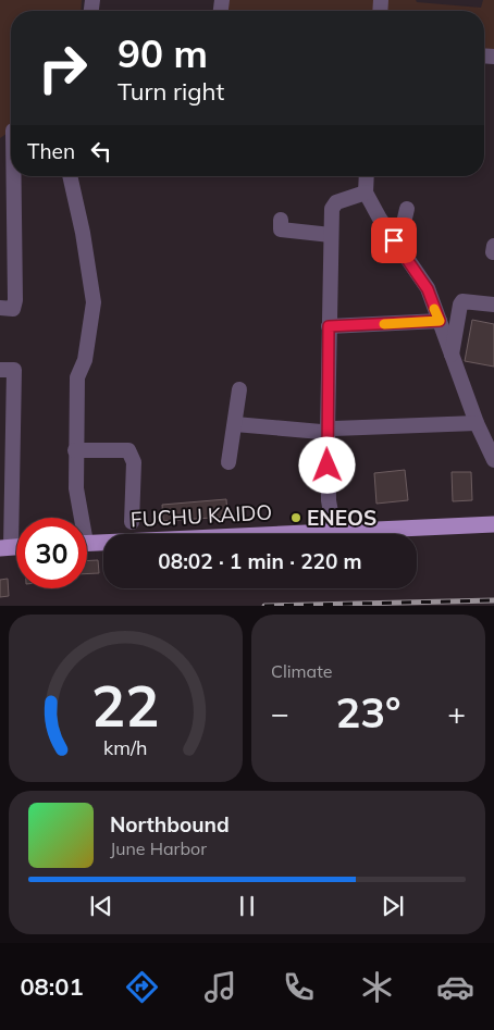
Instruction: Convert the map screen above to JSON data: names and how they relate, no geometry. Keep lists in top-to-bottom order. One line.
{"streets":{"main road":["FUCHU KAIDO"]},"places":["ENEOS"],"page":{"turn":["90 m","Turn right"],"then":"Then","limit":"30","trip":"08:02 · 1 min · 220 m","tile":"Climate","heat":["−","23°","+"],"song":["Northbound","June Harbor"],"tabs":"08:01","gauge":["22","km/h"]}}
